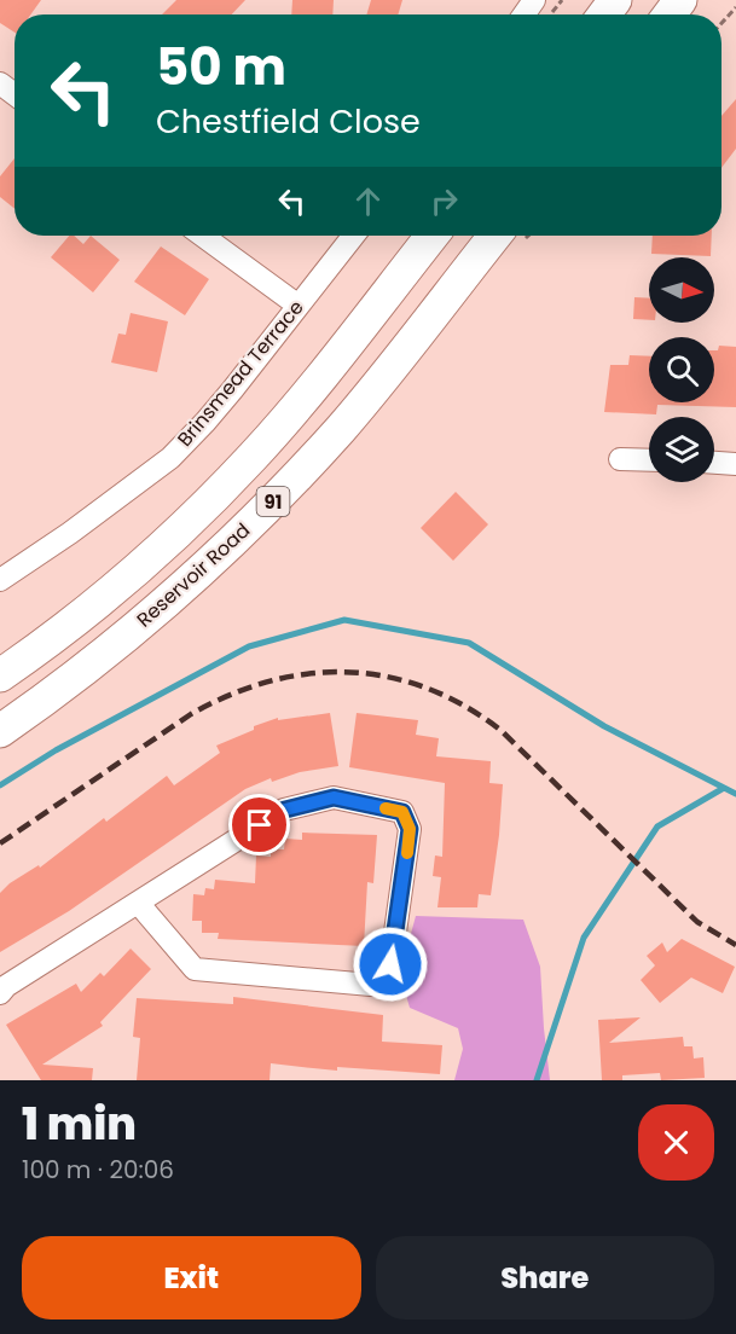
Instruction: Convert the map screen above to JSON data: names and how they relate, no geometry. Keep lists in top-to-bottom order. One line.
{"streets":{"main road":["91","Reservoir Road"],"street":["Brinsmead Terrace"]},"north":"right","page":{"turn":["50 m","Chestfield Close"],"heading":["1 min","100 m · 20:06"],"buttons":["Exit","Share"]}}
